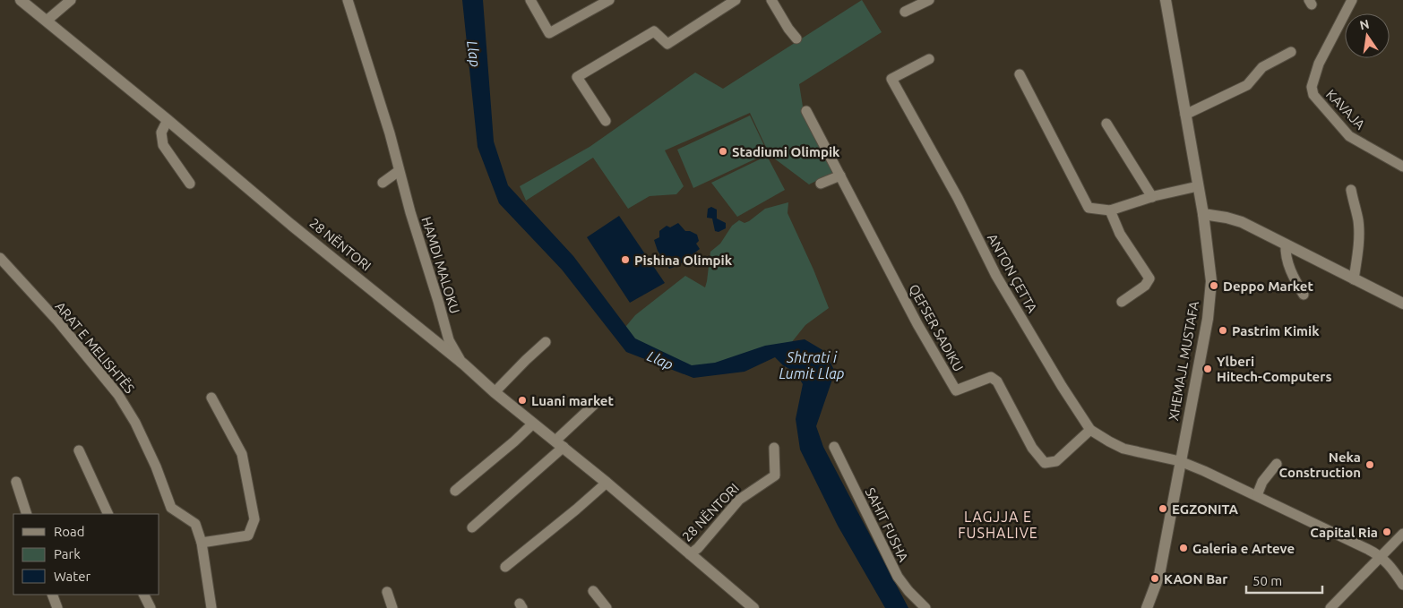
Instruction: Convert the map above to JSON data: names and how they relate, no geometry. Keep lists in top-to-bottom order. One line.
{"streets":{"main road":["28 NËNTORI","XHEMAJL MUSTAFA"],"street":["KAVAJA","HAMDI MALOKU","ANTON ÇETTA","QEFSER SADIKU","ARAT E MELISHTËS","SAHIT FUSHA"]},"crossings":[["28 NËNTORI","HAMDI MALOKU"],["ANTON ÇETTA","QEFSER SADIKU"],["ANTON ÇETTA","XHEMAJL MUSTAFA"]],"districts":["LAGJJA E FUSHALIVE"],"water":["Llap","Shtrati i Lumit Llap"],"places":["Stadiumi Olimpik","Pishina Olimpik","Deppo Market","Pastrim Kimik","Ylberi Hitech-Computers","Luani market","Neka Construction","EGZONITA","Capital Ria","Galeria e Arteve","KAON Bar"],"legend":["Road","Park","Water"],"scale_bar":"50 m","north":"top"}
